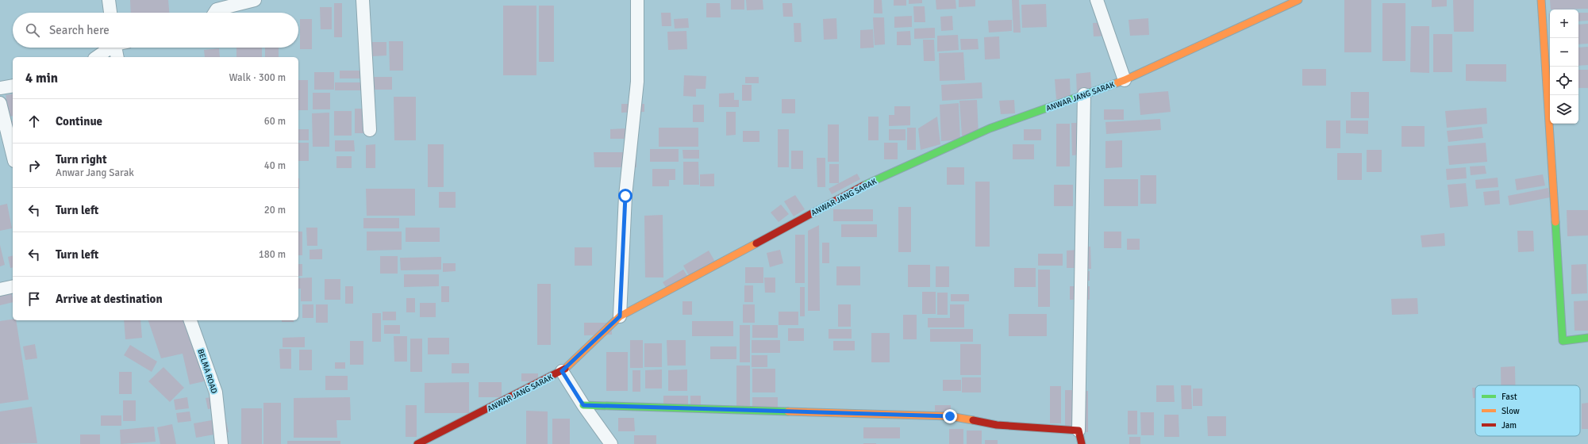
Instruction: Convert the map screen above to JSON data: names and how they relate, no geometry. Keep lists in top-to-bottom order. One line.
{"streets":{"main road":["ANWAR JANG SARAK"],"street":["BELMA ROAD"]},"legend":["Fast","Slow","Jam"],"page":{"map_buttons":["+","−"],"search":"Search here","heading":["4 min","Walk · 300 m"],"list":[["Continue","60 m"],["Turn right","Anwar Jang Sarak","40 m"],["Turn left","20 m"],["Turn left","180 m"],"Arrive at destination"]}}
